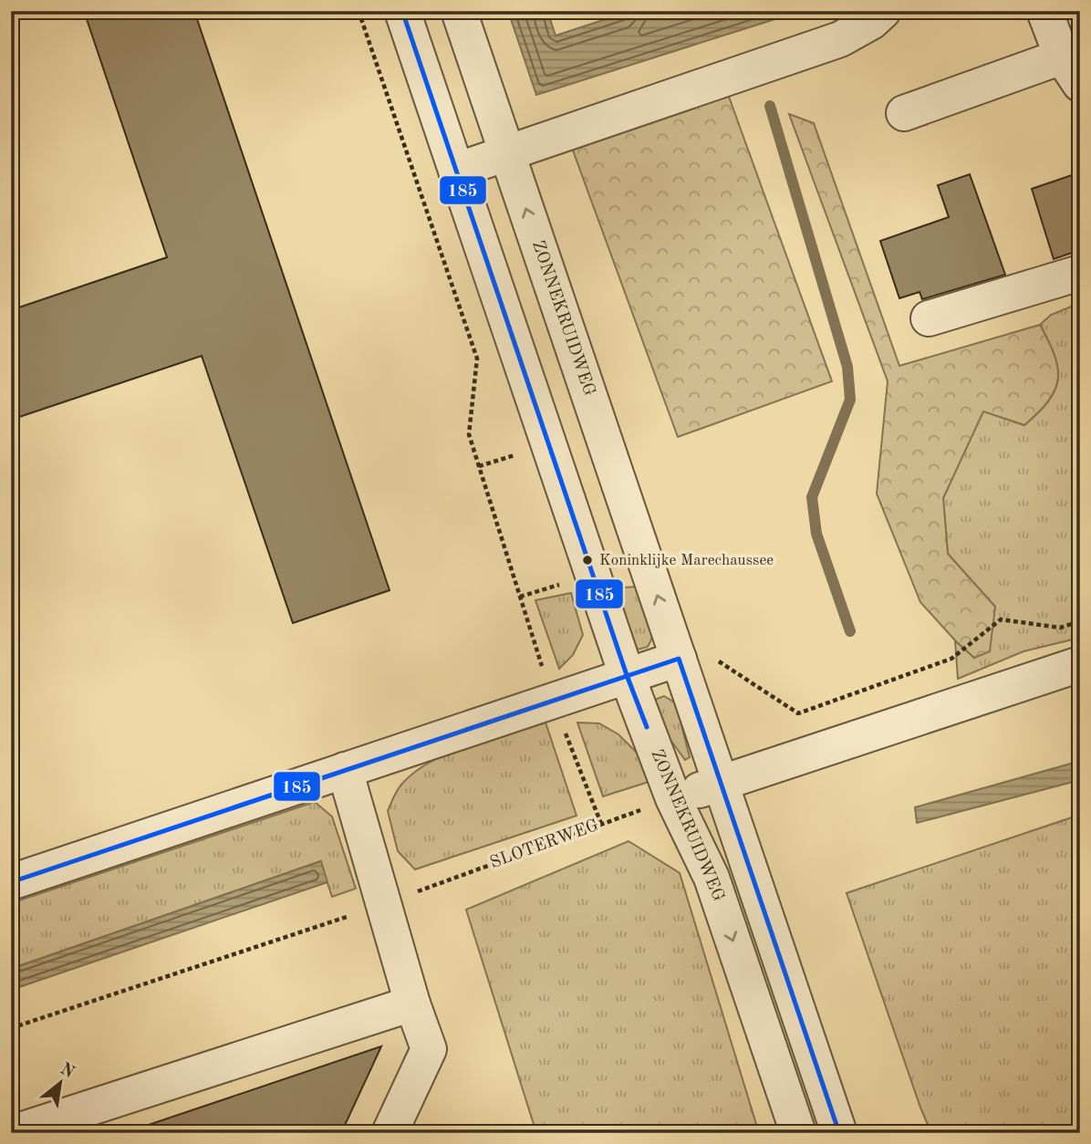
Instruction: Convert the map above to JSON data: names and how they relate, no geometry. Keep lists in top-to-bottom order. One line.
{"streets":{"street":["ZONNEKRUIDWEG"],"path":["SLOTERWEG"]},"crossings":[["ZONNEKRUIDWEG","SLOTERWEG"]],"places":["Koninklijke Marechaussee"],"lines":["transit line 185"],"north":"top right"}
